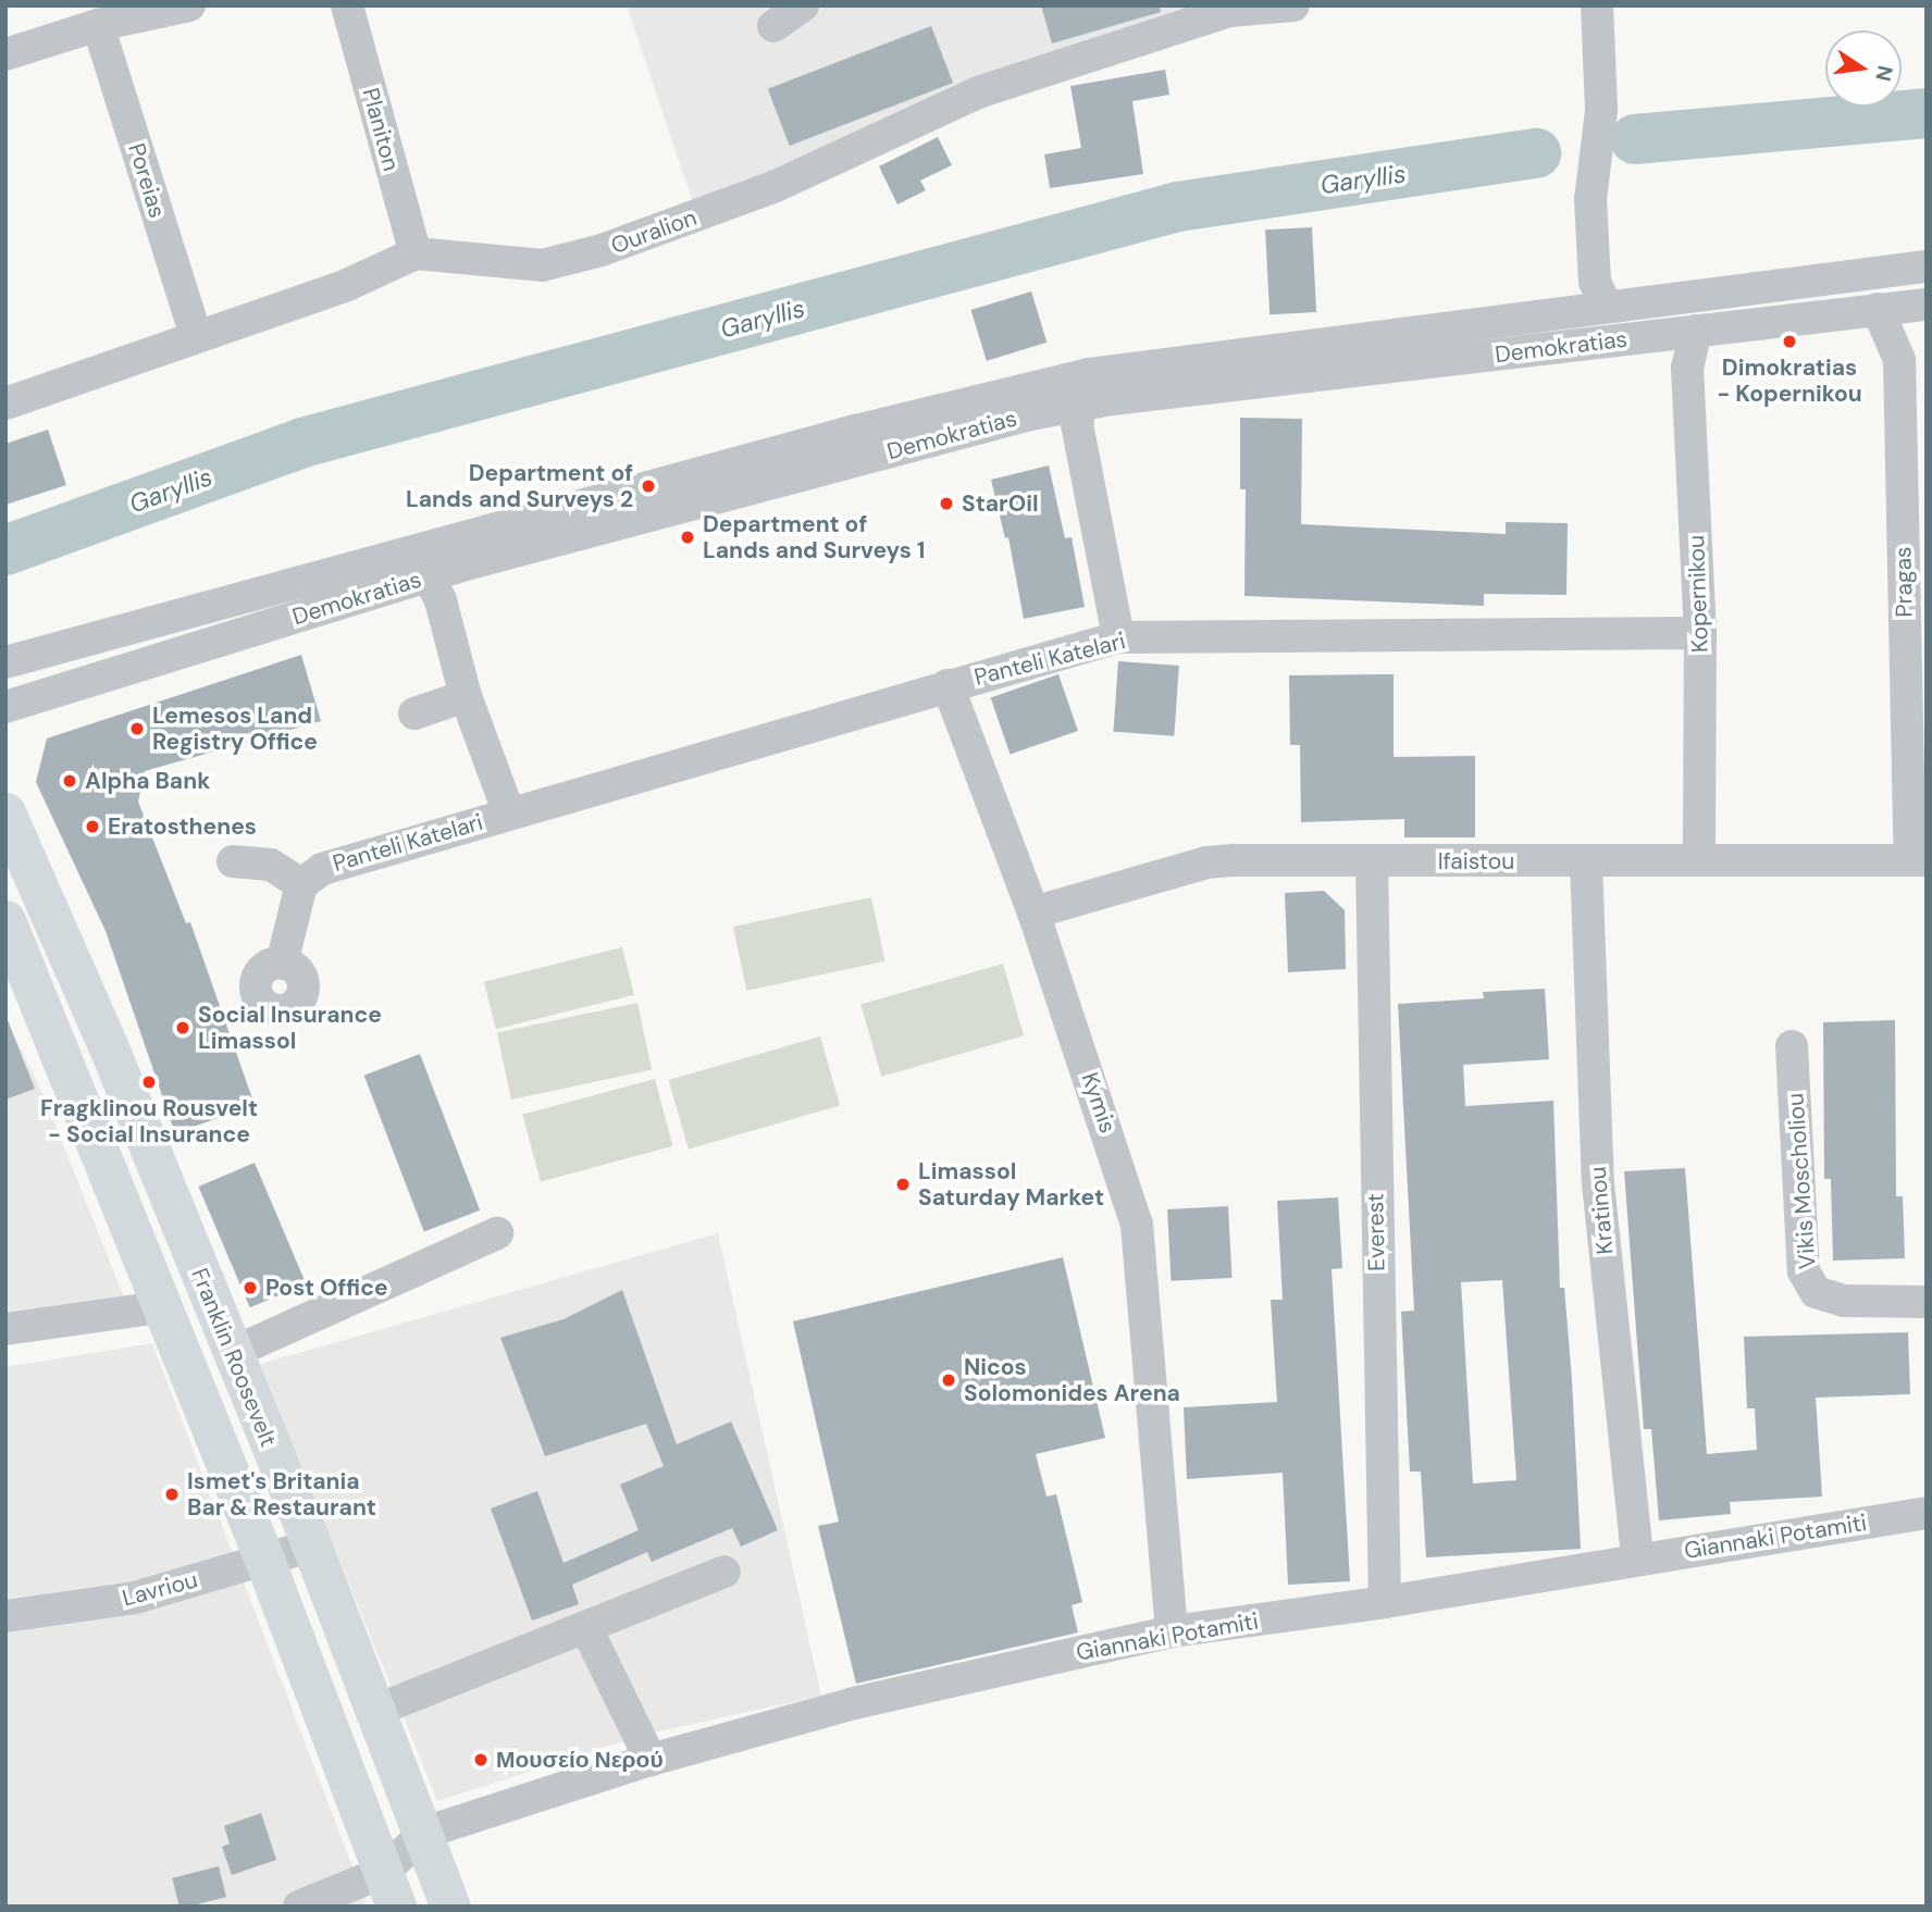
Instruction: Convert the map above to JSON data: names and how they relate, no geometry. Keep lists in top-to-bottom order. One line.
{"streets":{"main road":["Franklin Roosevelt"],"street":["Planiton","Poreias","Ouralion","Demokratias","Pragas","Kopernikou","Panteli Katelari","Ifaistou","Kymis","Vikis Moscholiou","Kratinou","Everest","Giannaki Potamiti","Lavriou"]},"crossings":[["Planiton","Ouralion"],["Demokratias","Pragas"],["Demokratias","Kopernikou"],["Demokratias","Panteli Katelari"],["Pragas","Ifaistou"],["Kopernikou","Panteli Katelari"],["Kopernikou","Ifaistou"],["Panteli Katelari","Kymis"],["Ifaistou","Kymis"],["Ifaistou","Kratinou"],["Ifaistou","Everest"],["Kymis","Giannaki Potamiti"],["Kratinou","Giannaki Potamiti"],["Everest","Giannaki Potamiti"],["Franklin Roosevelt","Giannaki Potamiti"],["Franklin Roosevelt","Lavriou"]],"water":["Garyllis"],"places":["Dimokratias - Kopernikou","Department of Lands and Surveys 2","StarOil","Department of Lands and Surveys 1","Lemesos Land Registry Office","Alpha Bank","Eratosthenes","Social Insurance Limassol","Fragklinou Rousvelt - Social Insurance","Limassol Saturday Market","Post Office","Nicos Solomonides Arena","Ismet's Britania Bar & Restaurant","Μουσείο Νερού"],"north":"right"}
